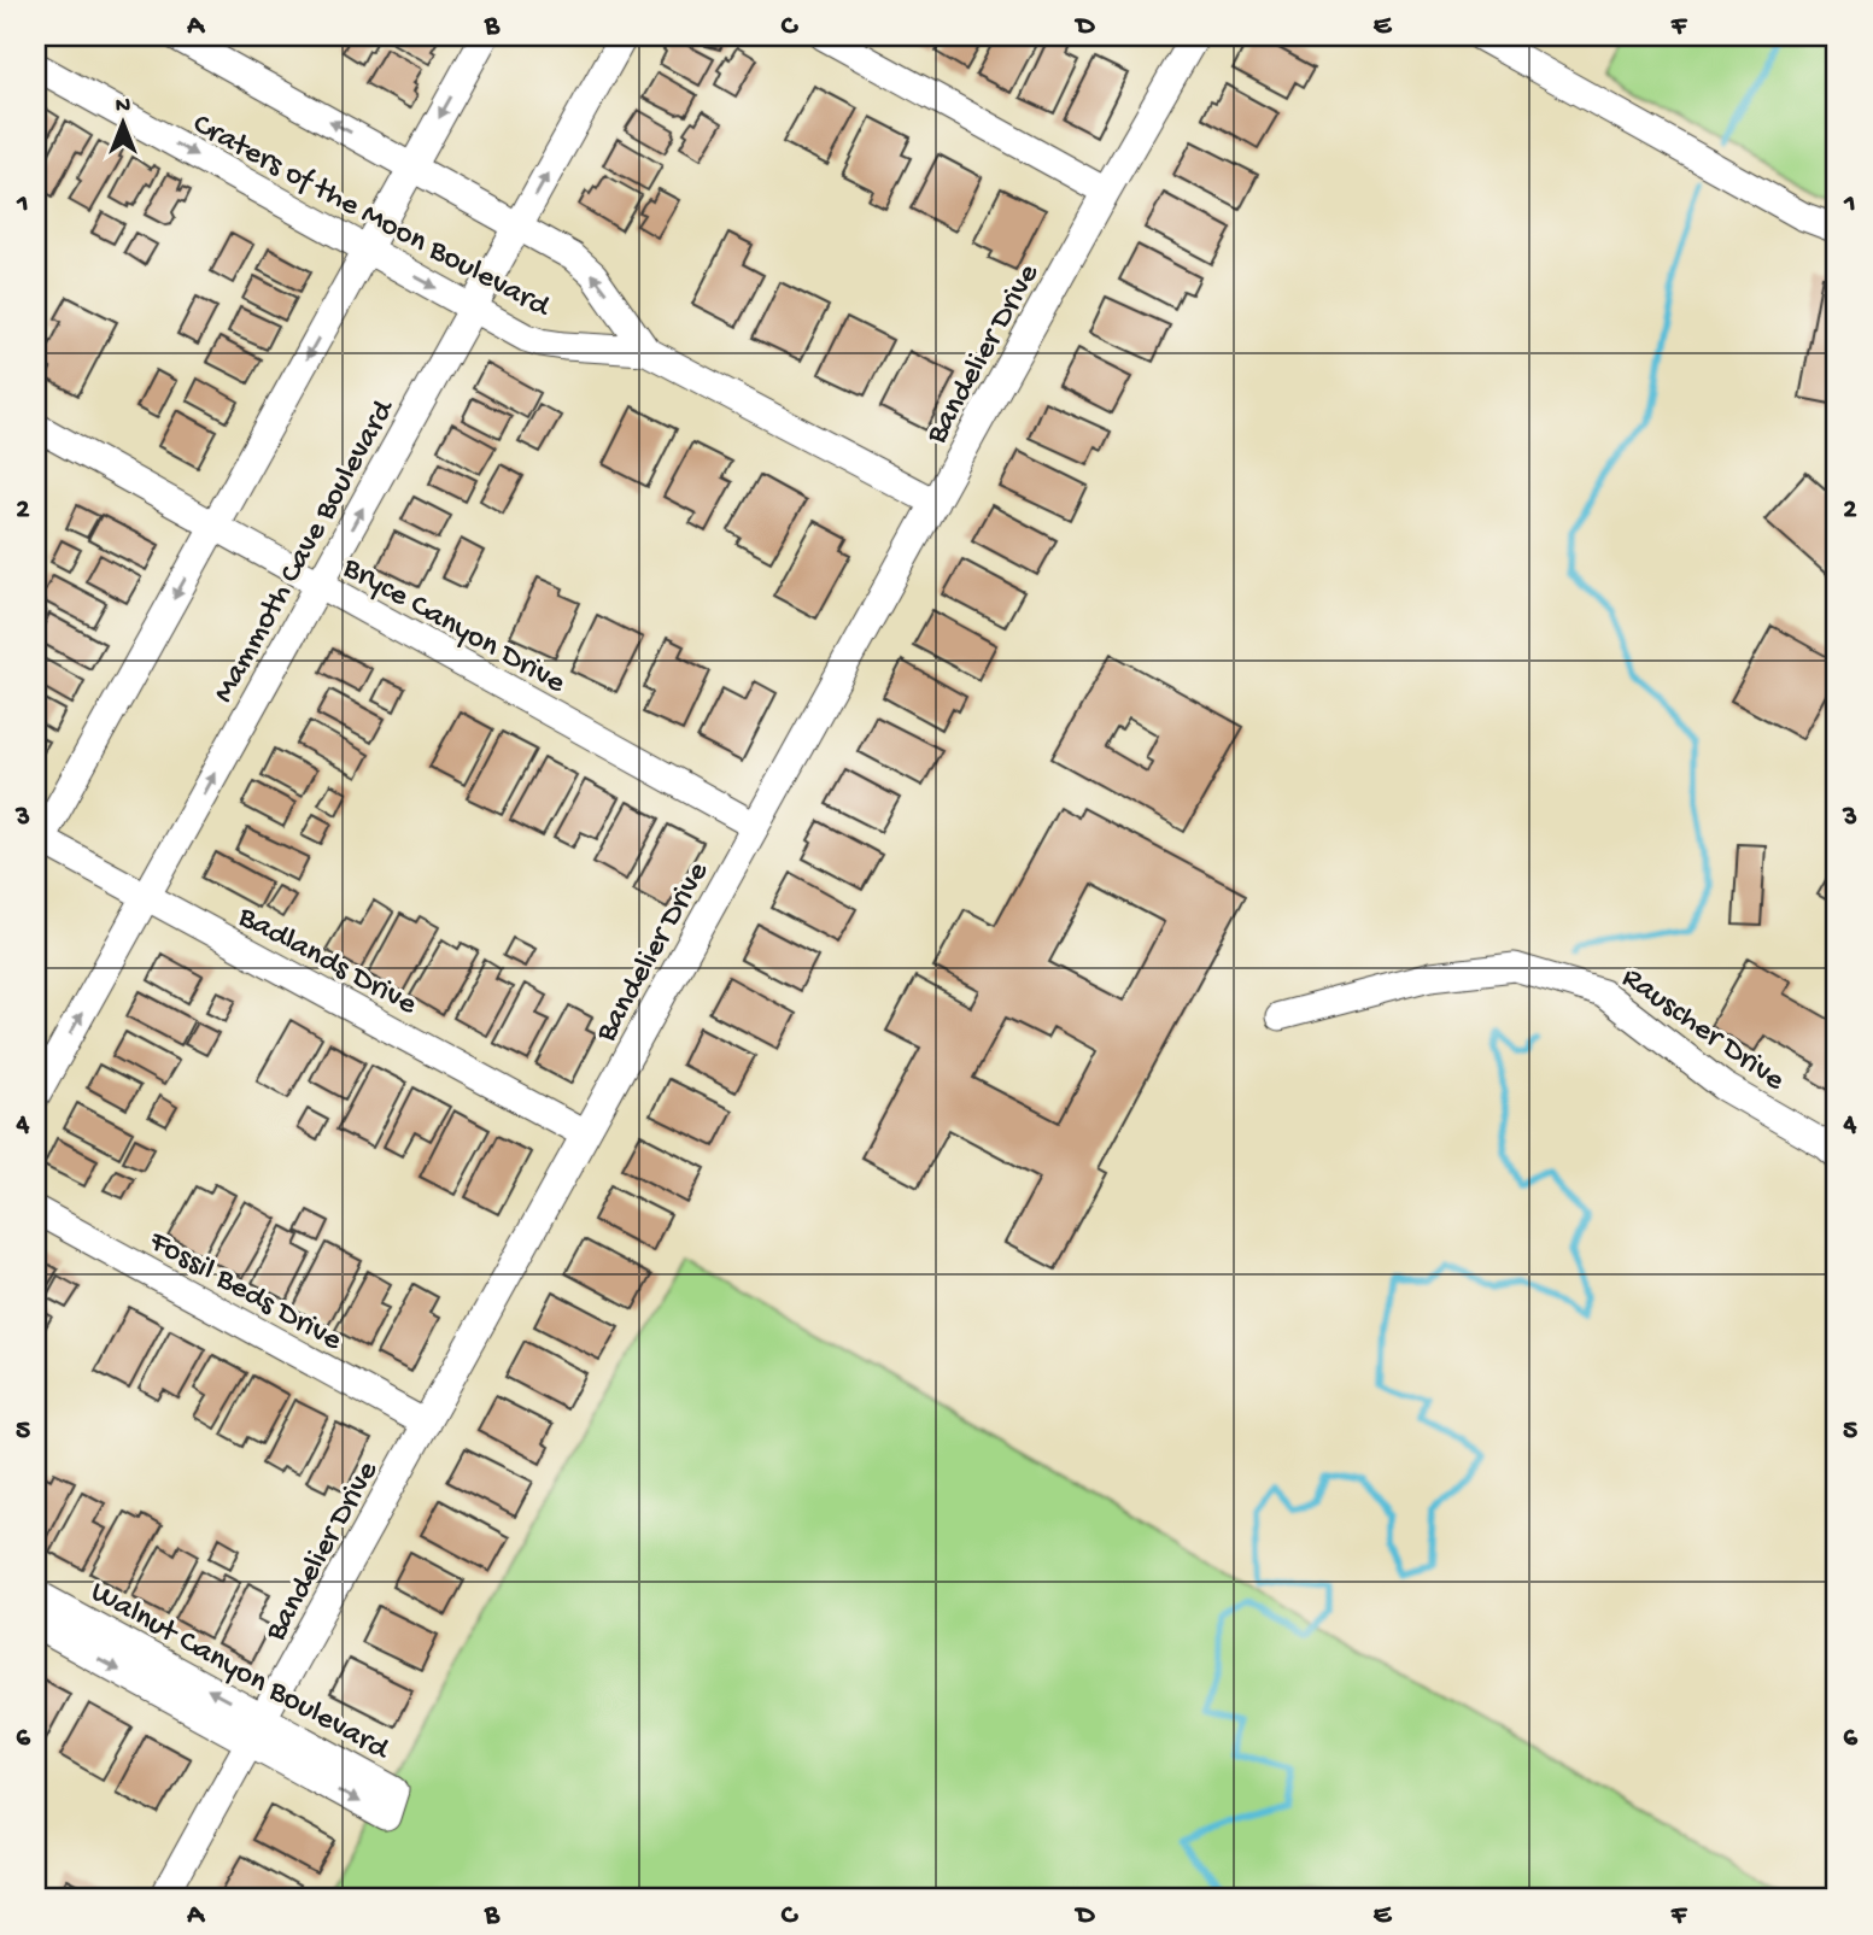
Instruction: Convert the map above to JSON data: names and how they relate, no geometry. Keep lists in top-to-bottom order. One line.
{"streets":{"street":["Craters of the Moon Boulevard","Bandelier Drive","Mammoth Cave Boulevard","Bryce Canyon Drive","Badlands Drive","Rauscher Drive","Fossil Beds Drive","Walnut Canyon Boulevard"]},"crossings":[["Craters of the Moon Boulevard","Bandelier Drive"],["Craters of the Moon Boulevard","Mammoth Cave Boulevard"],["Bandelier Drive","Bryce Canyon Drive"],["Bandelier Drive","Badlands Drive"],["Bandelier Drive","Fossil Beds Drive"],["Bandelier Drive","Walnut Canyon Boulevard"],["Mammoth Cave Boulevard","Bryce Canyon Drive"],["Mammoth Cave Boulevard","Badlands Drive"]],"north":"top","grid":{"columns":["A","B","C","D","E","F"],"rows":["1","2","3","4","5","6"]}}
